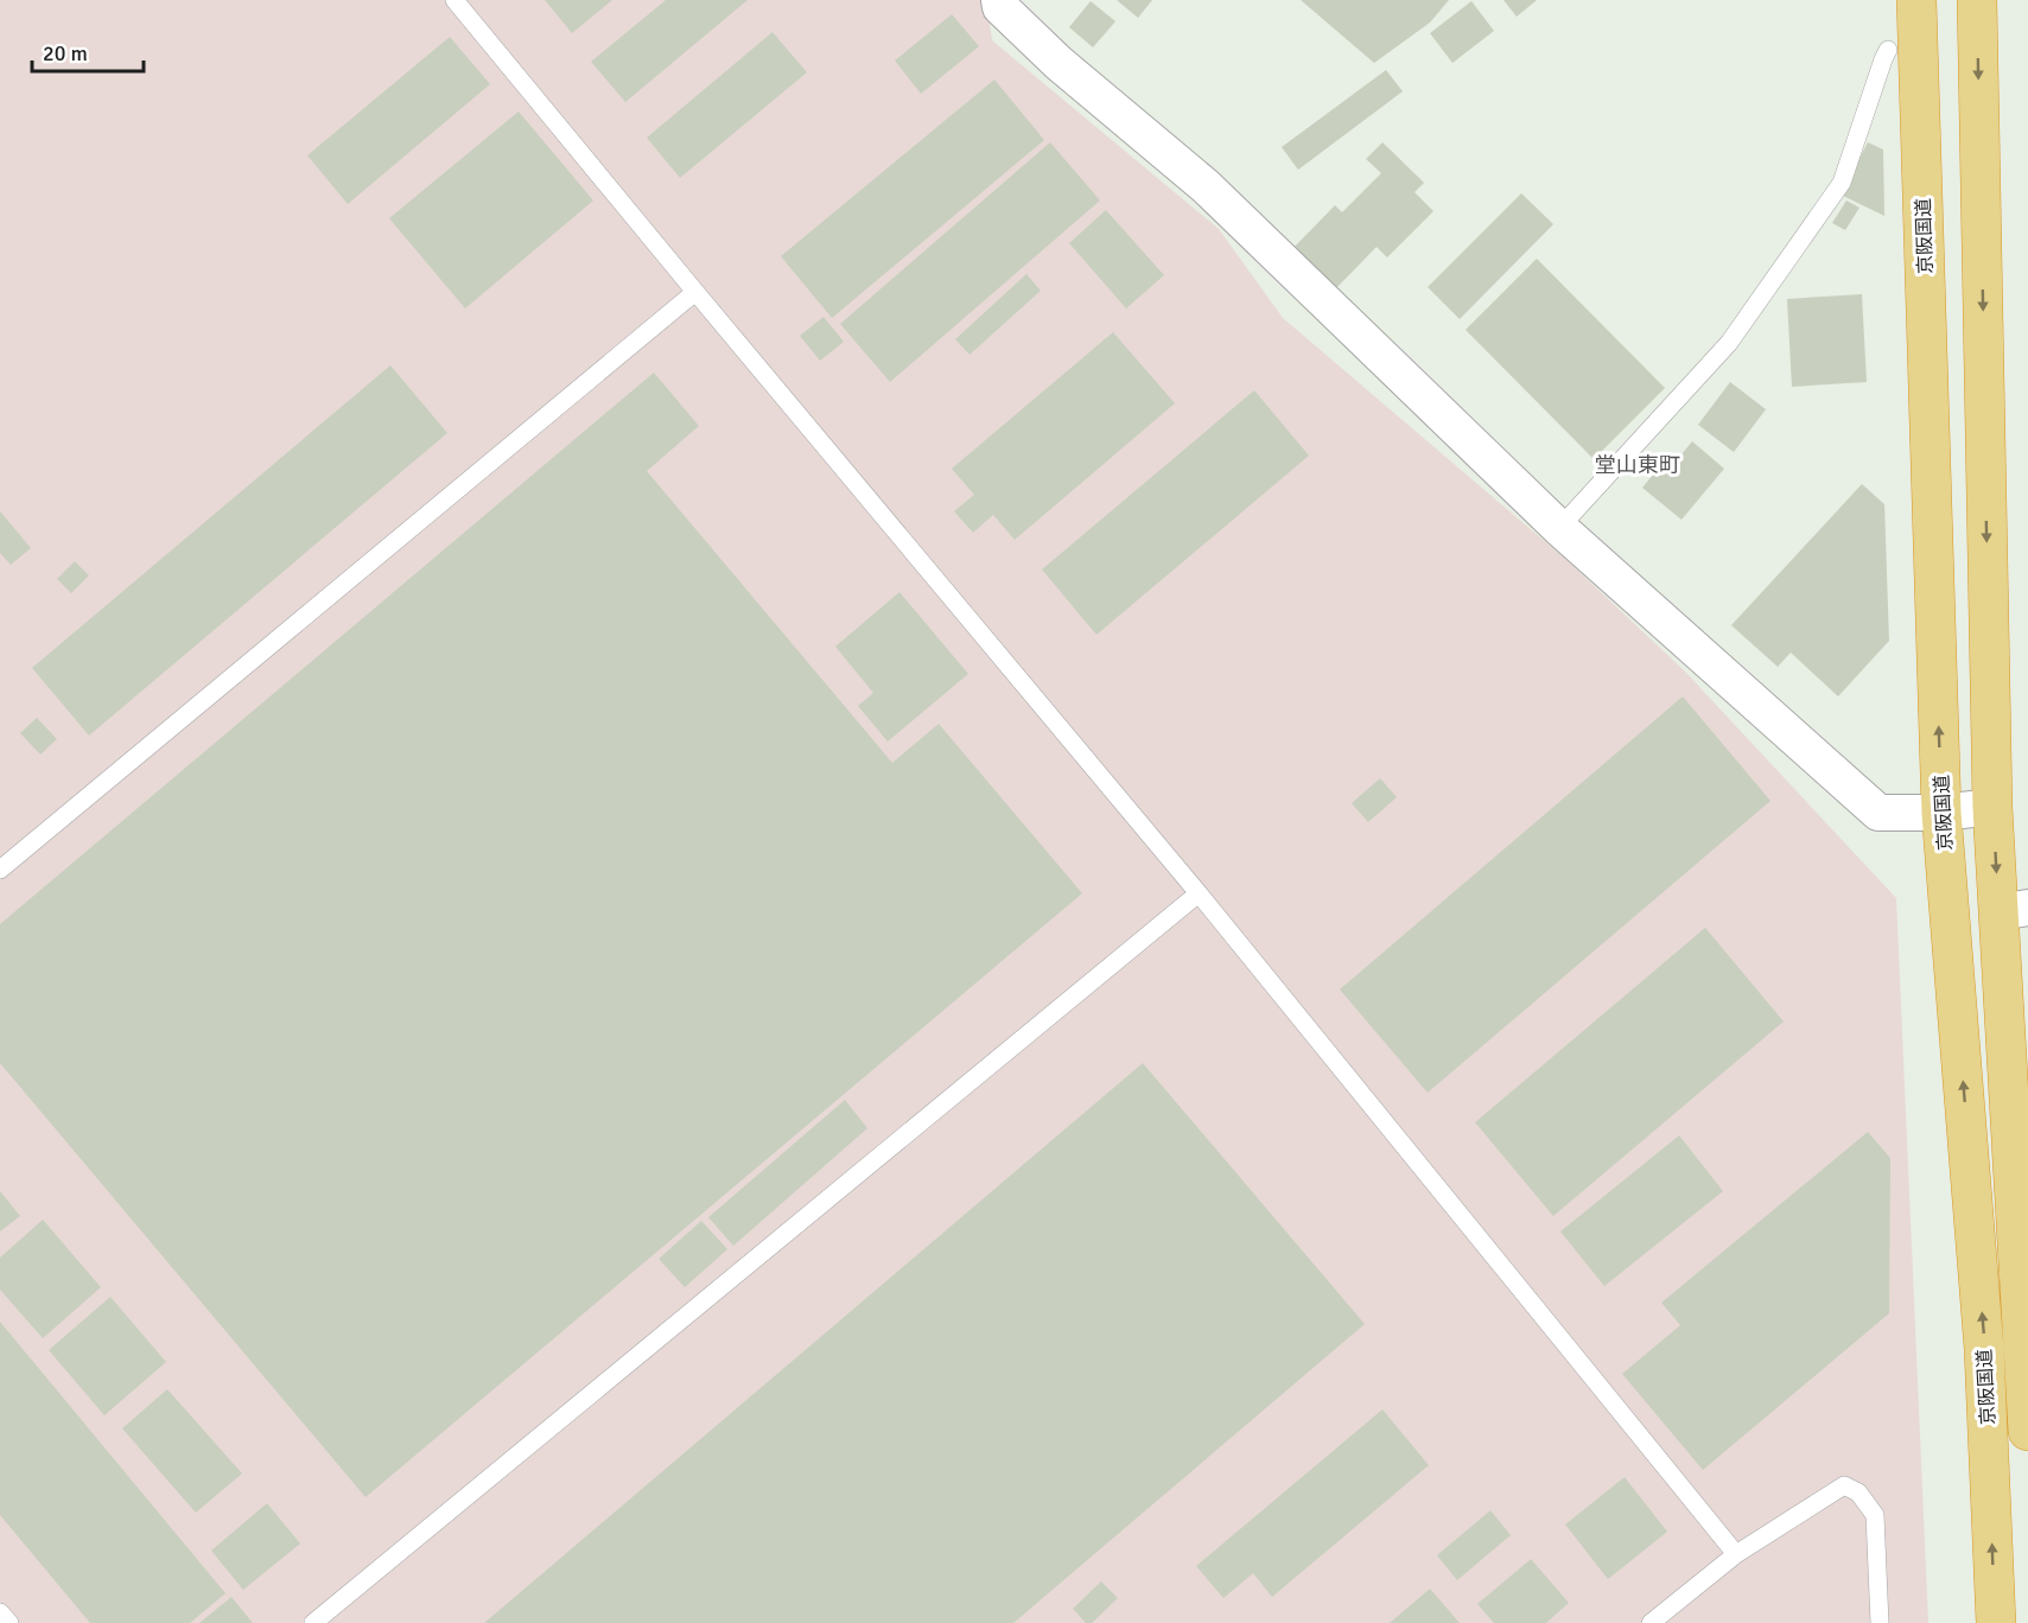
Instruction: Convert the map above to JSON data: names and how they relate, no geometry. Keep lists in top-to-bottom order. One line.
{"streets":{"highway":["京阪国道"]},"districts":["堂山東町"],"scale_bar":"20 m"}
